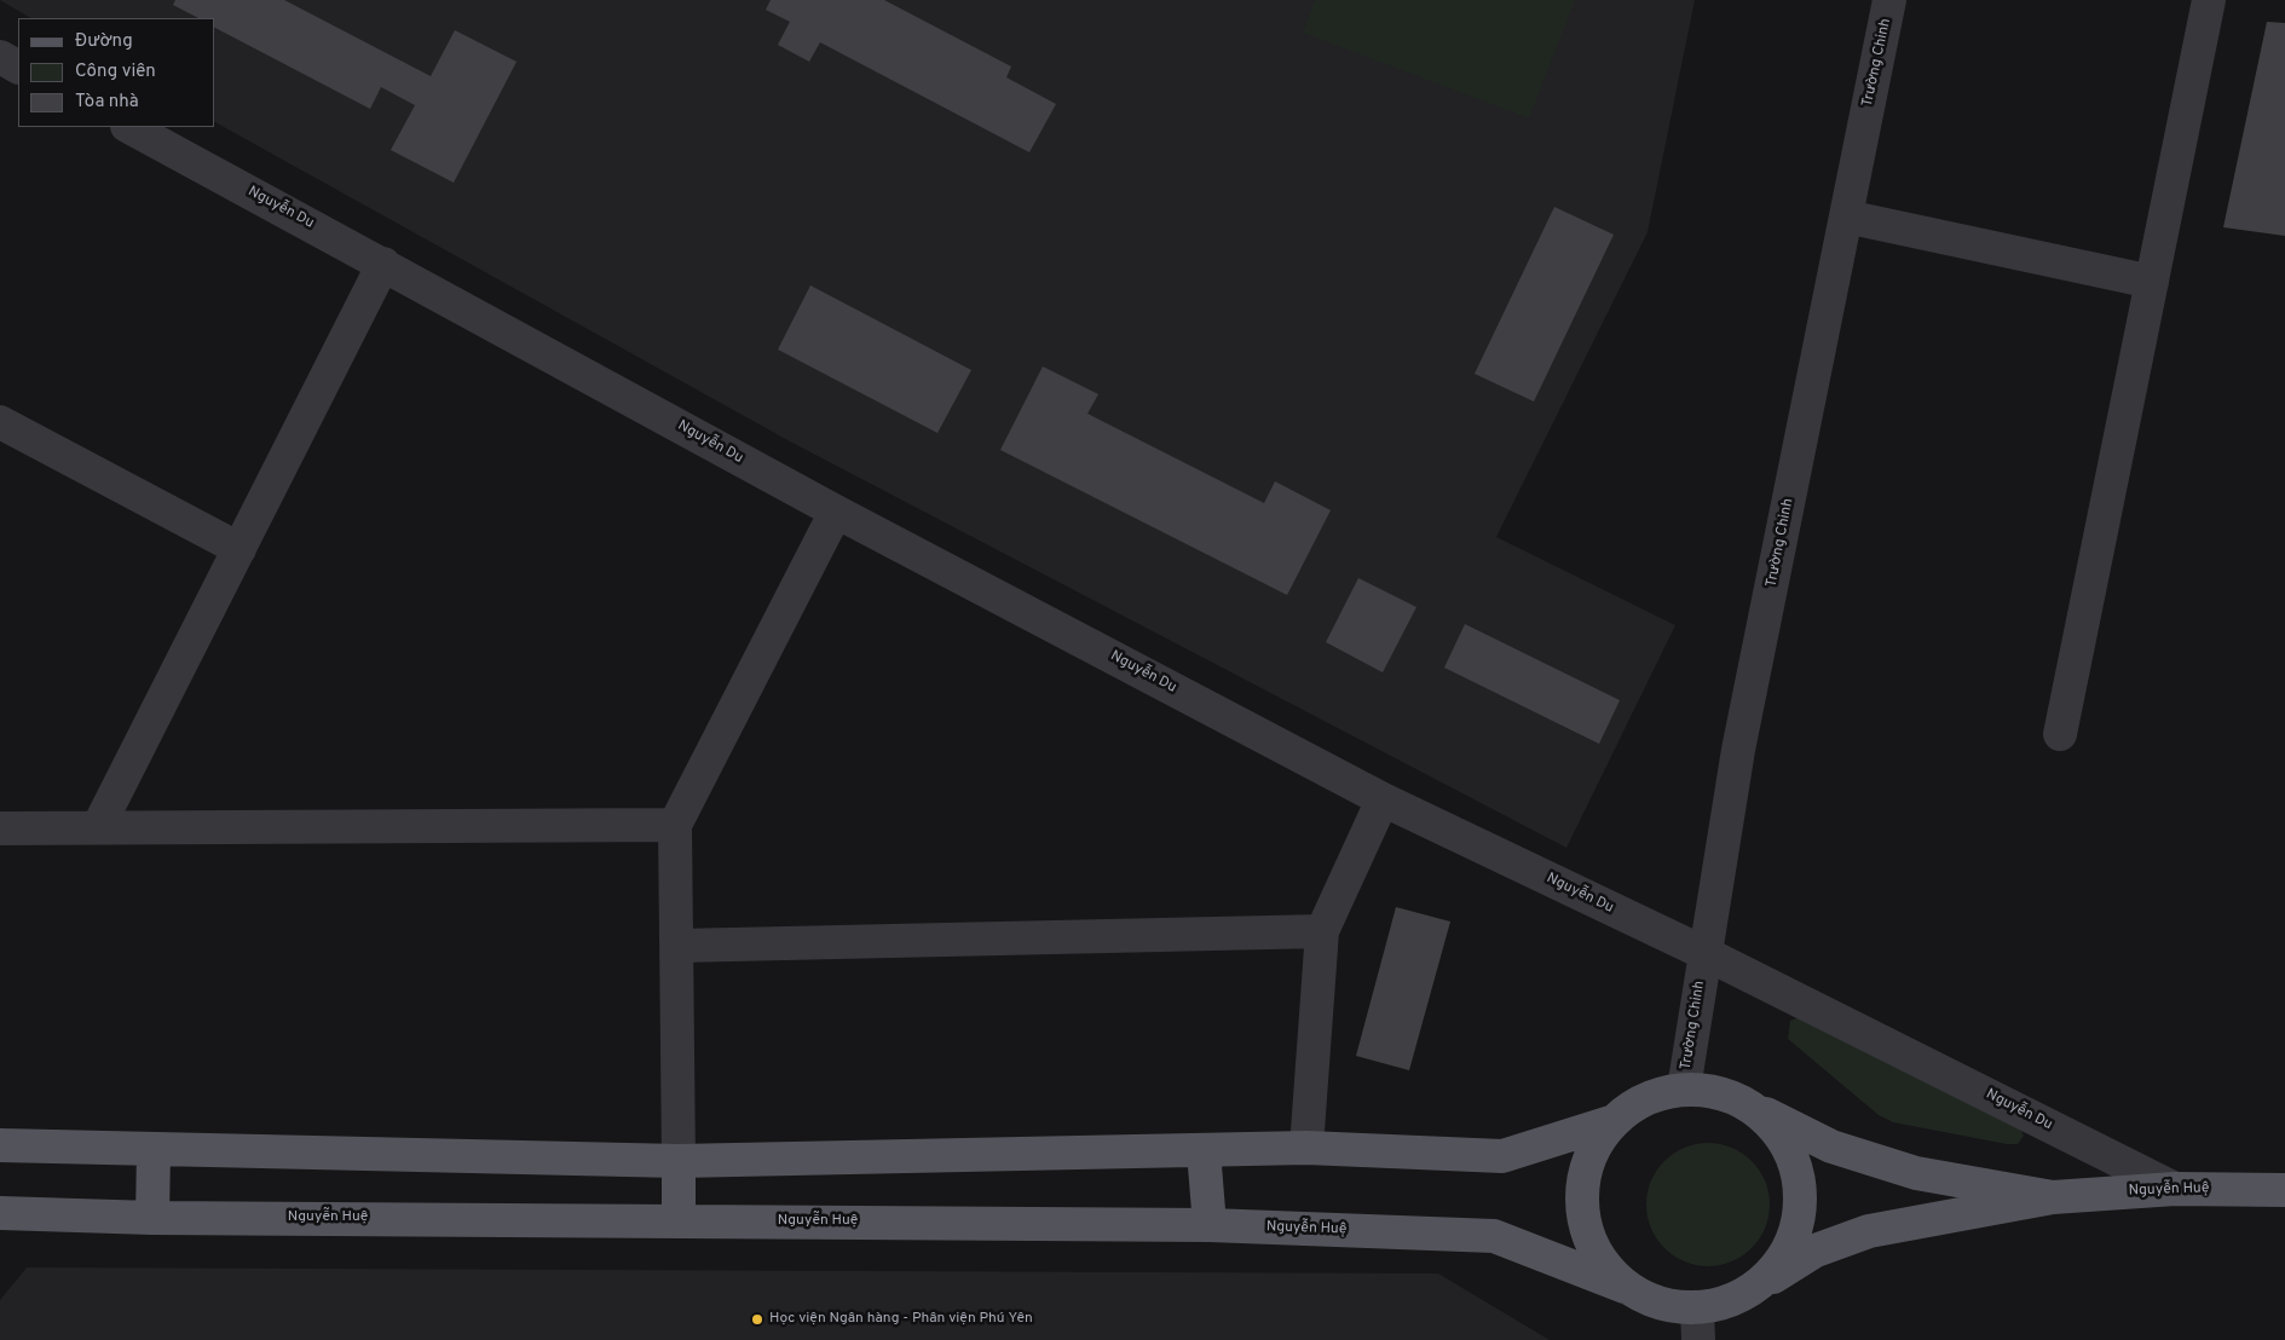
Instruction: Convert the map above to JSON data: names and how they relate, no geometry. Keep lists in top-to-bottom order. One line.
{"streets":{"main road":["Nguyễn Huệ"],"street":["Trường Chinh","Nguyễn Du"]},"crossings":[["Trường Chinh","Nguyễn Du"],["Nguyễn Du","Nguyễn Huệ"]],"places":["Học viện Ngân hàng - Phân viện Phú Yên"],"legend":["Đường","Công viên","Tòa nhà"]}
